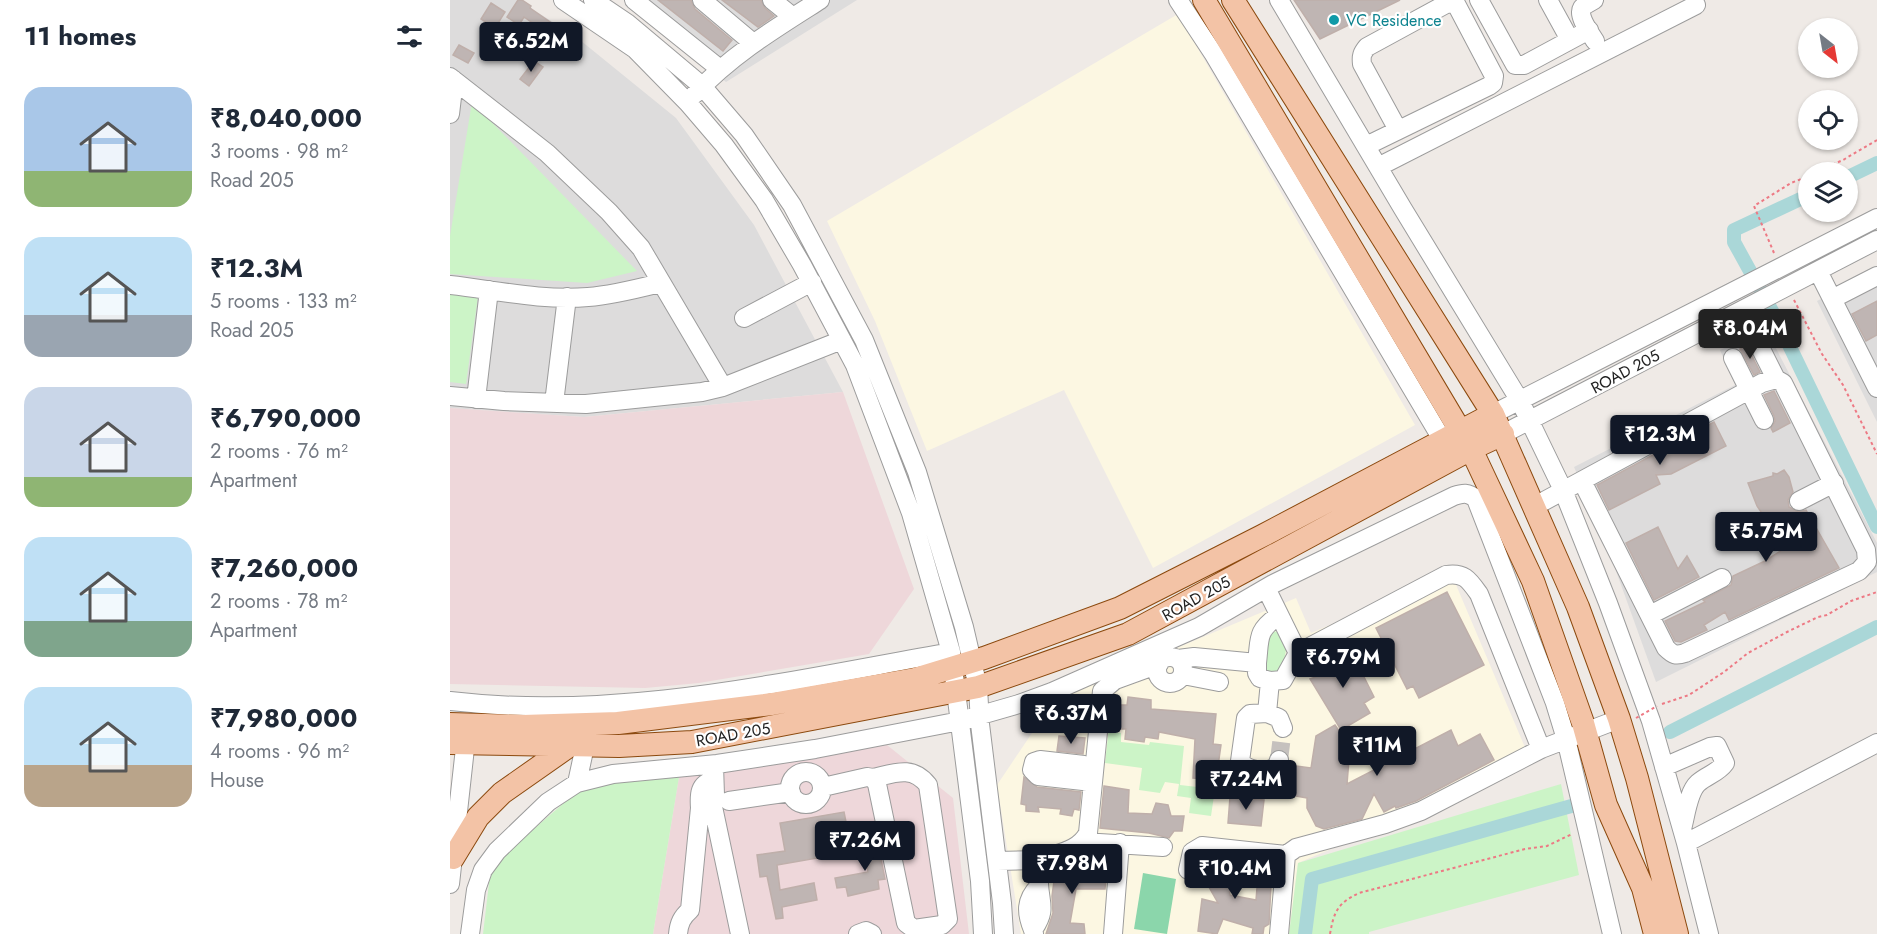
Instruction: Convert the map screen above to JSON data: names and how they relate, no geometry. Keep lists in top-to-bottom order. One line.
{"streets":{"main road":["ROAD 205"]},"places":["VC Residence"],"north":"bottom right","page":{"heading":"11 homes","price":["₹6.52M","₹8.04M","₹12.3M","₹5.75M","₹6.79M","₹6.37M","₹11M","₹7.24M","₹7.26M","₹7.98M","₹10.4M"],"list":[{"name":"₹8,040,000","note":"3 rooms · 98 m² · Road 205"},{"name":"₹12.3M","note":"5 rooms · 133 m² · Road 205"},{"name":"₹6,790,000","note":"2 rooms · 76 m² · Apartment"},{"name":"₹7,260,000","note":"2 rooms · 78 m² · Apartment"},{"name":"₹7,980,000","note":"4 rooms · 96 m² · House"}]}}
